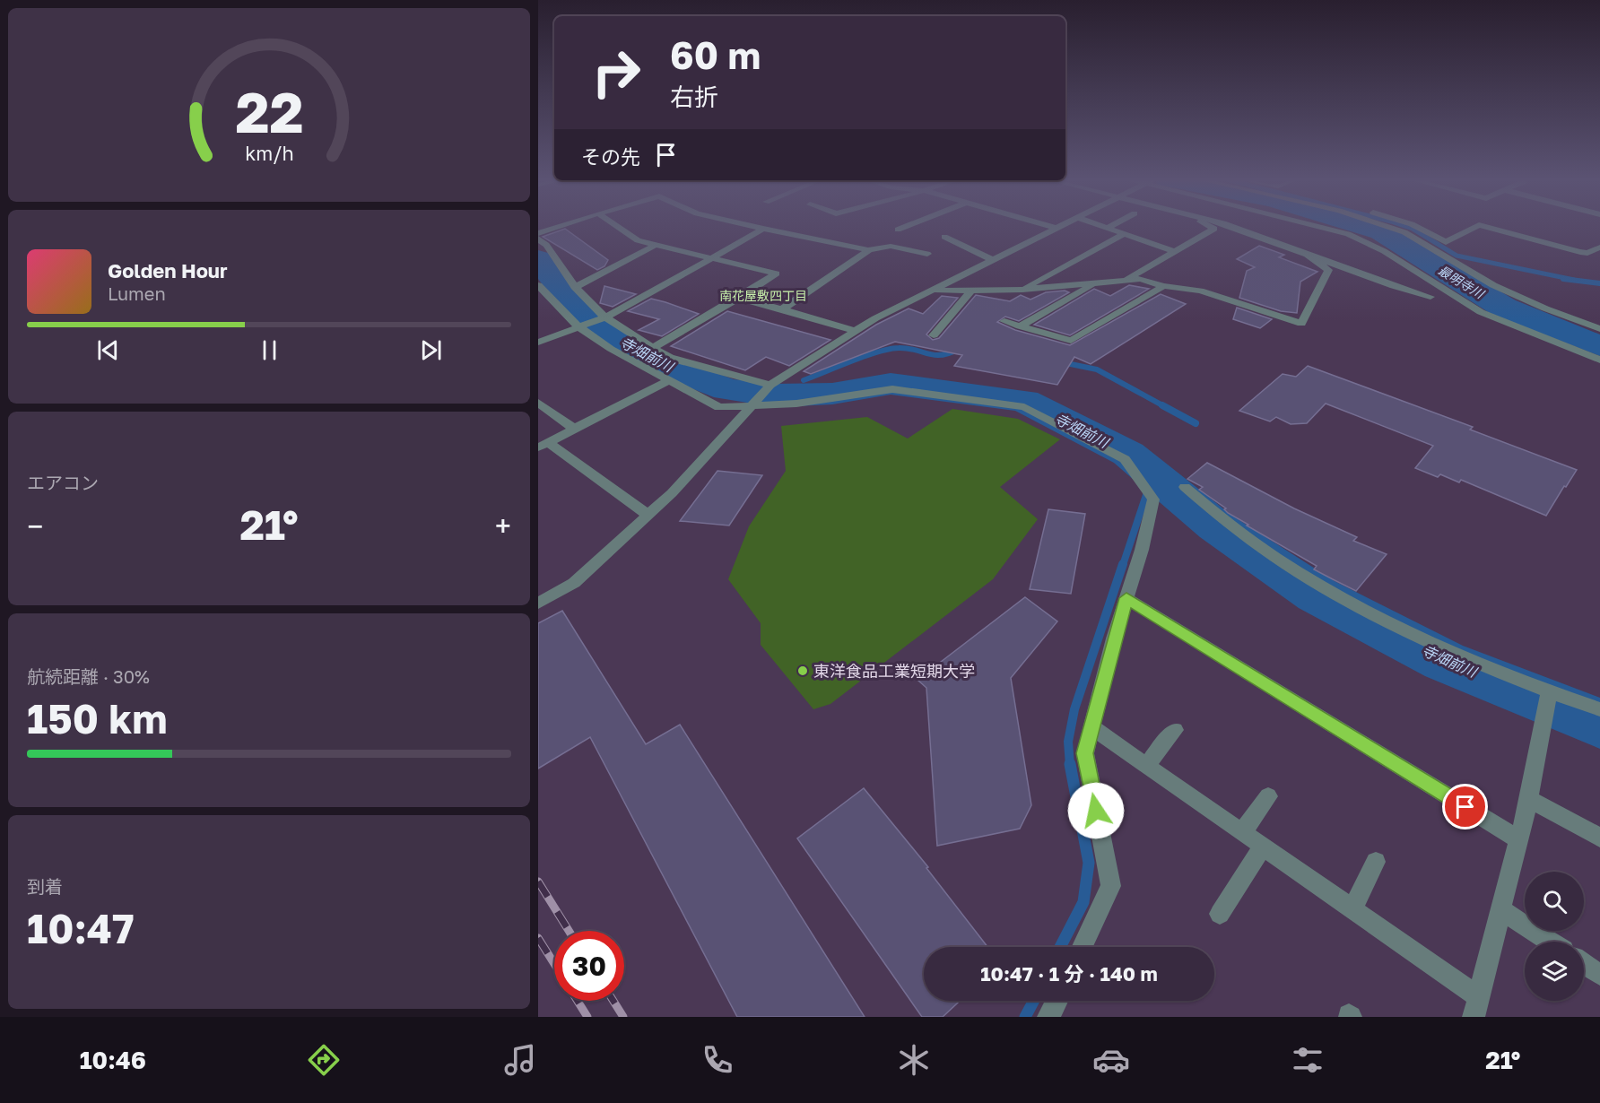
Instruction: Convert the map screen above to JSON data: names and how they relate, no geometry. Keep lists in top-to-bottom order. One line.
{"districts":["南花屋敷四丁目"],"water":["最明寺川","寺畑前川"],"places":["東洋食品工業短期大学"],"page":{"turn":["60 m","右折"],"then":"その先","song":["Golden Hour","Lumen"],"tile":["エアコン",["航続距離 · 30%","150 km"],["到着","10:47"]],"heat":["−","21°","+"],"limit":"30","trip":"10:47 · 1 分 · 140 m","tabs":["10:46","21°"],"gauge":["22","km/h"]}}
